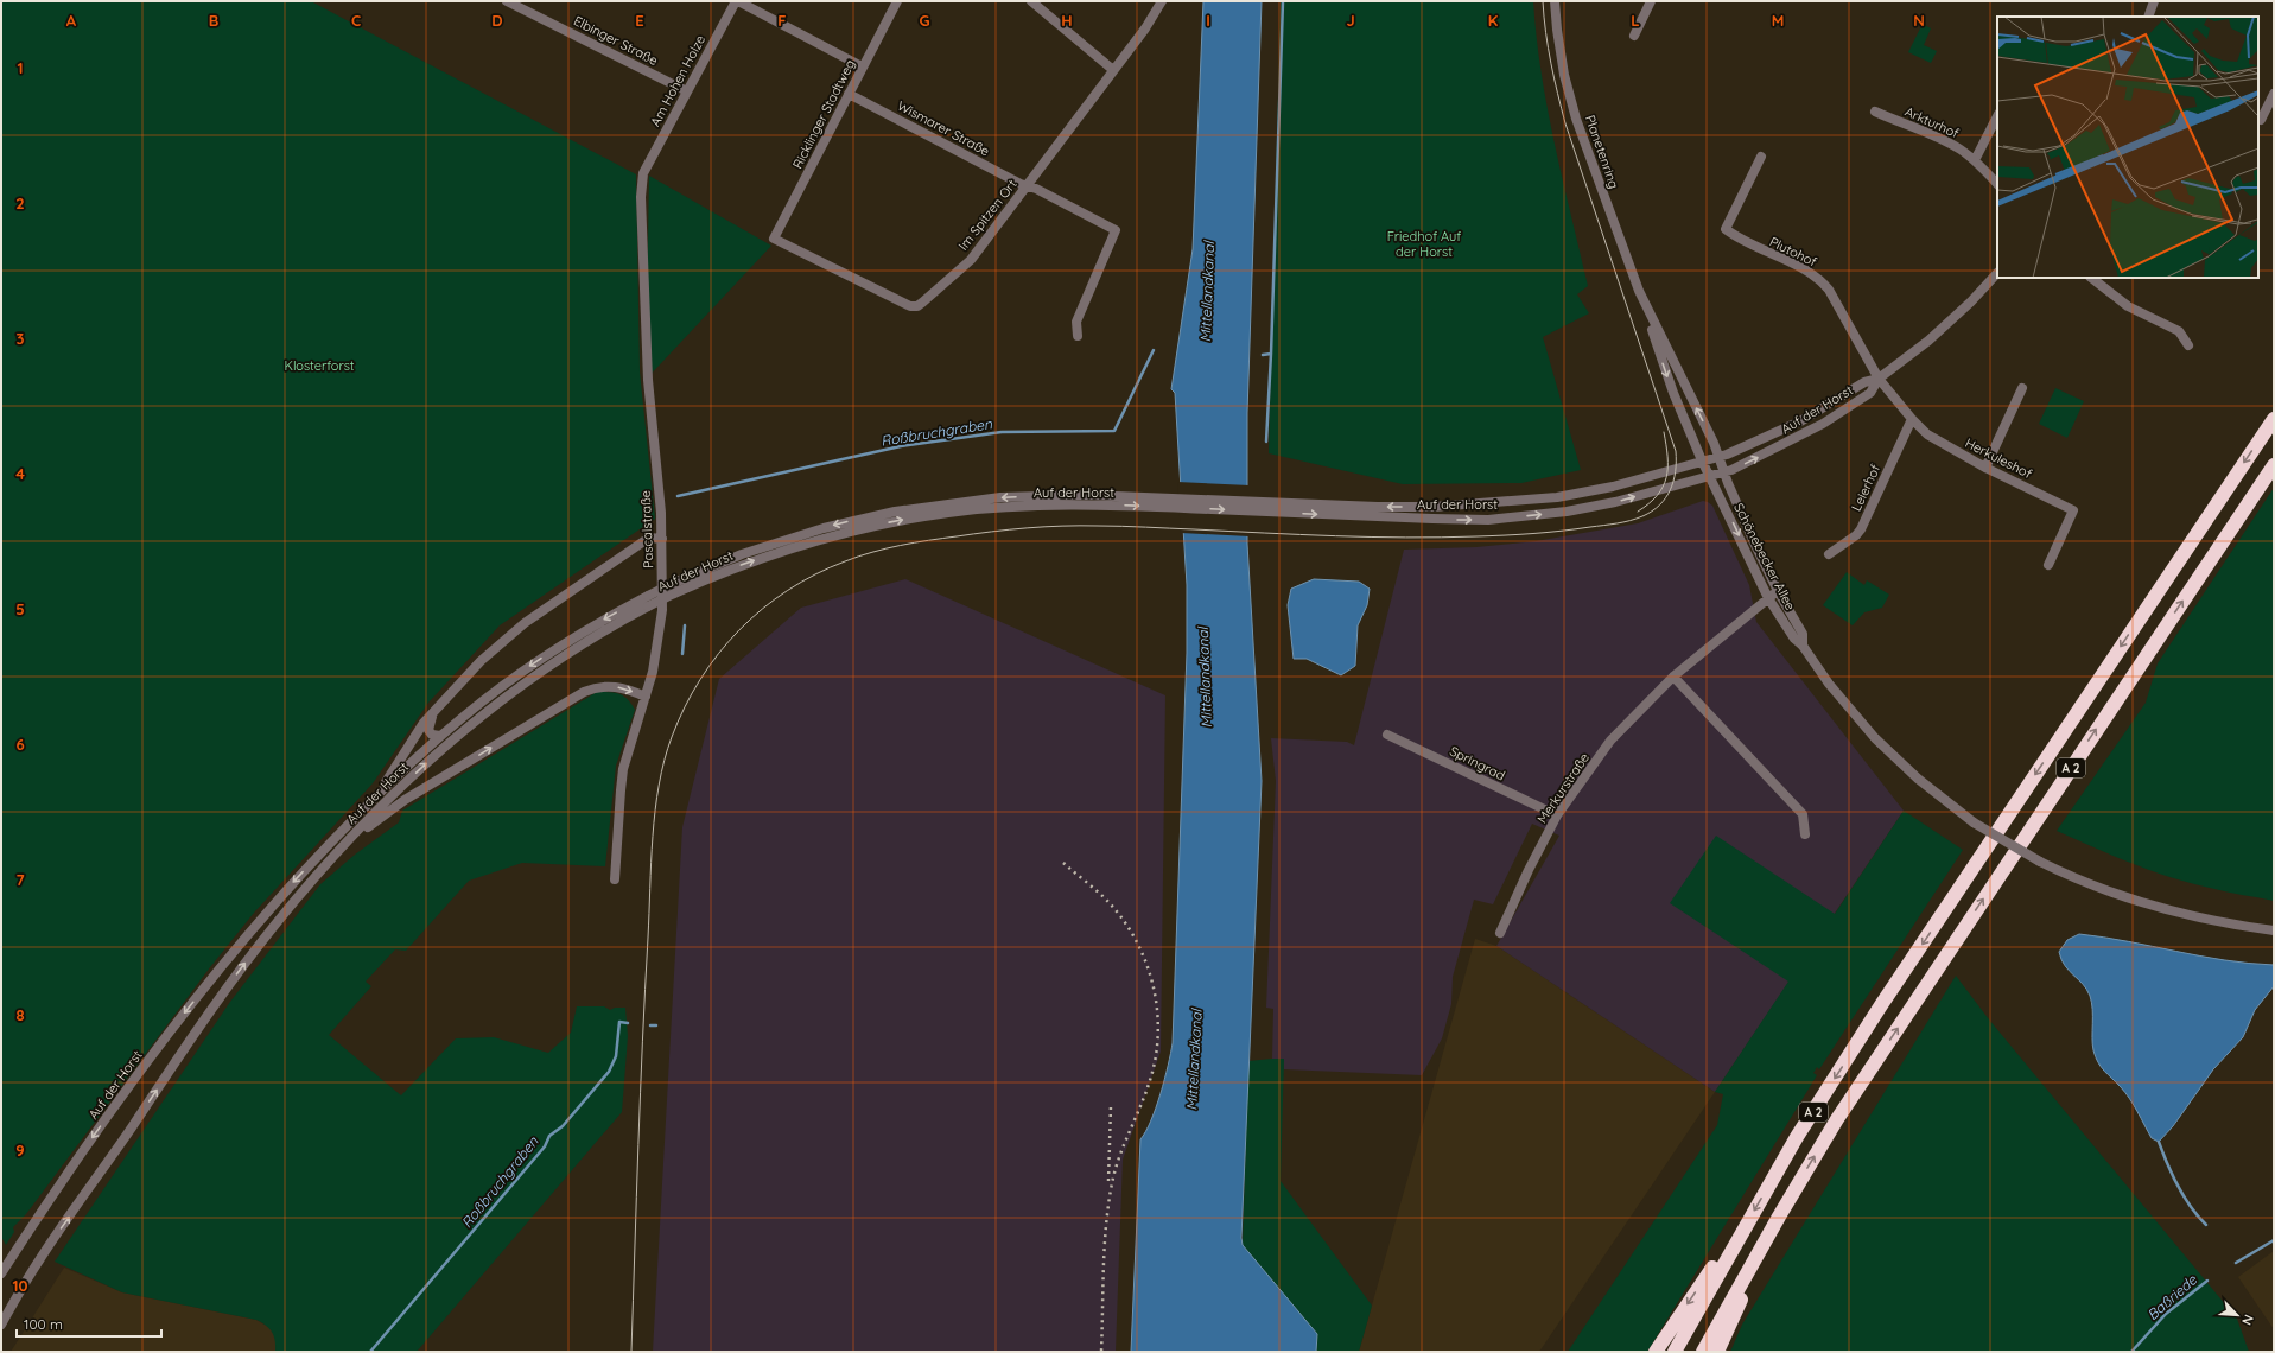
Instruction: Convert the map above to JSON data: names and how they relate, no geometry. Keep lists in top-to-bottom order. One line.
{"streets":{"highway":["A 2"],"street":["Elbinger Straße","Am Hohen Holze","Ricklinger Stadtweg","Arkturhof","Wismarer Straße","Planetenring","Im Spitzen Ort","Plutohof","Auf der Horst","Herkuleshof","Leierhof","Pascalstraße","Schönebecker Allee","Springrad","Merkurstraße"]},"crossings":[["Elbinger Straße","Am Hohen Holze"],["Am Hohen Holze","Pascalstraße"],["Ricklinger Stadtweg","Wismarer Straße"],["Ricklinger Stadtweg","Im Spitzen Ort"],["Wismarer Straße","Im Spitzen Ort"],["Planetenring","Auf der Horst"],["Planetenring","Schönebecker Allee"],["Plutohof","Auf der Horst"],["Plutohof","Herkuleshof"],["Auf der Horst","Herkuleshof"],["Auf der Horst","Pascalstraße"],["Auf der Horst","Schönebecker Allee"],["Herkuleshof","Leierhof"],["Schönebecker Allee","Merkurstraße"],["Springrad","Merkurstraße"]],"water":["Mittellandkanal","Roßbruchgraben","Baßriede"],"parks":["Friedhof Auf der Horst","Klosterforst"],"scale_bar":"100 m","north":"bottom right","grid":{"columns":["A","B","C","D","E","F","G","H","I","J","K","L","M","N"],"rows":["1","2","3","4","5","6","7","8","9","10"]}}
